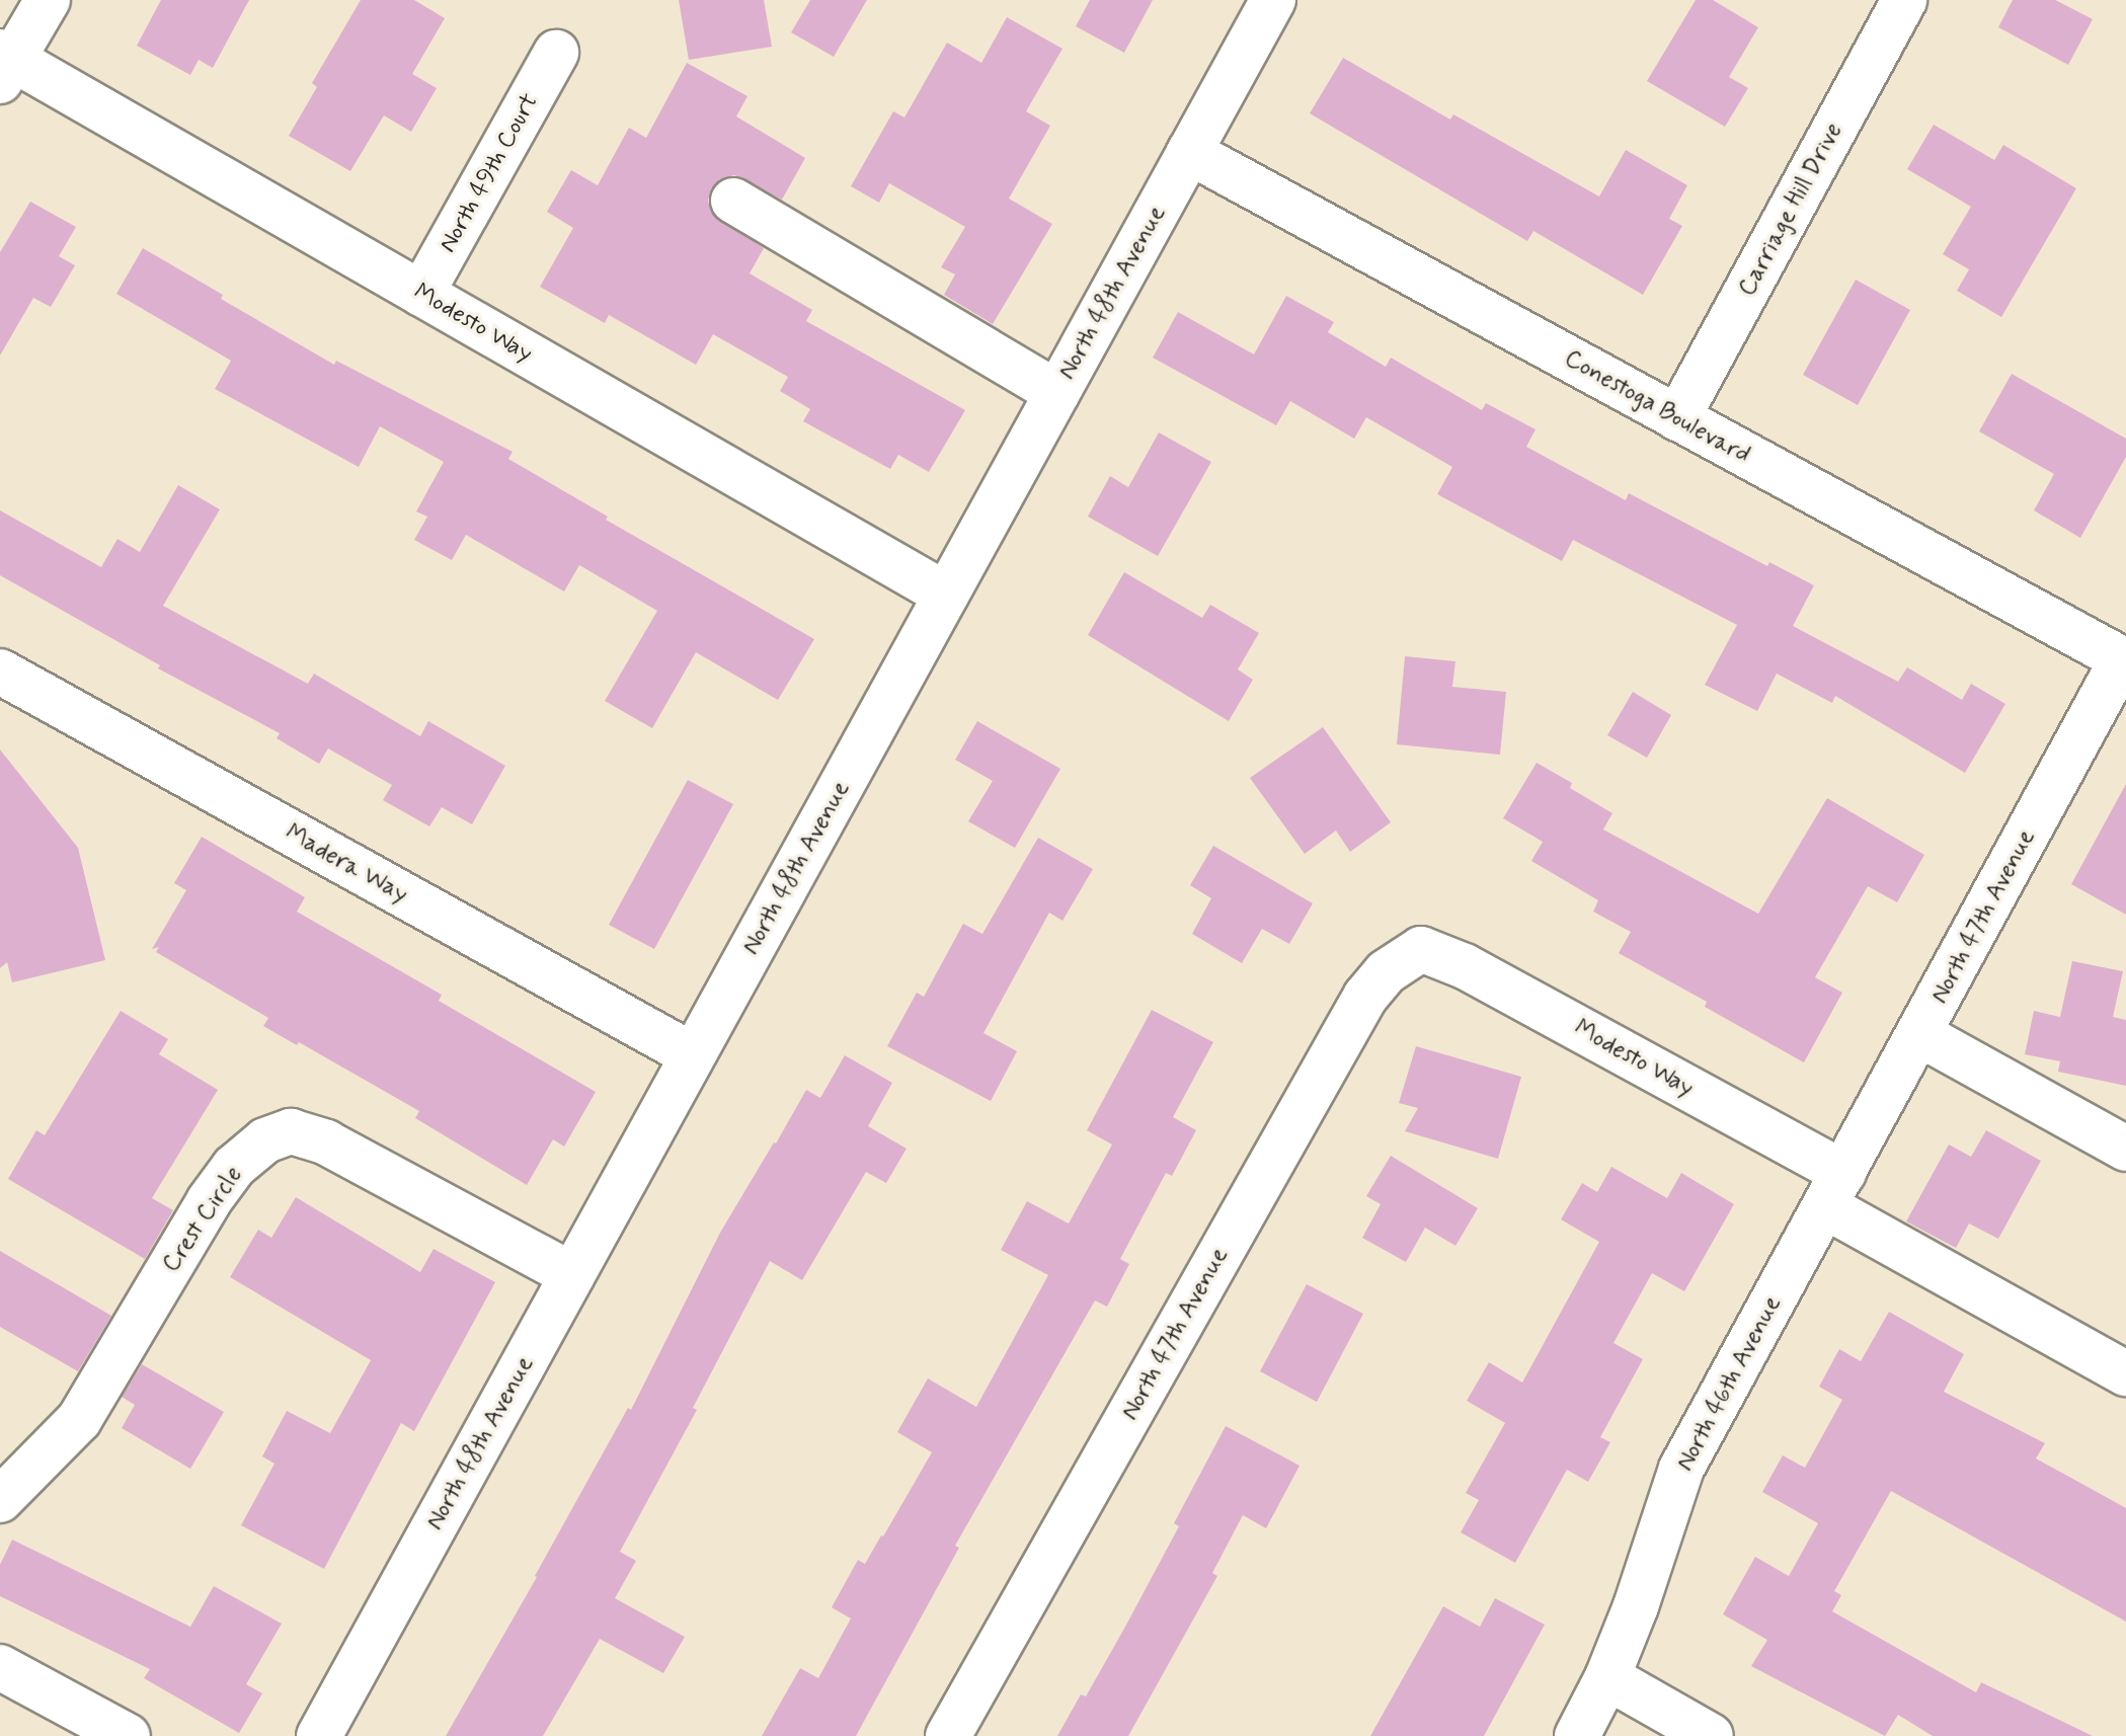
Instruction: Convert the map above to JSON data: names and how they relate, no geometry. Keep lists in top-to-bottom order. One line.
{"streets":{"street":["North 49th Court","Carriage Hill Drive","North 48th Avenue","Modesto Way","Conestoga Boulevard","Madera Way","North 47th Avenue","Crest Circle","North 46th Avenue"]},"crossings":[["North 49th Court","Modesto Way"],["Carriage Hill Drive","Conestoga Boulevard"],["North 48th Avenue","Modesto Way"],["North 48th Avenue","Conestoga Boulevard"],["North 48th Avenue","Madera Way"],["North 48th Avenue","Crest Circle"],["Modesto Way","North 47th Avenue"],["Modesto Way","North 46th Avenue"],["Conestoga Boulevard","North 47th Avenue"],["North 47th Avenue","North 46th Avenue"]]}
